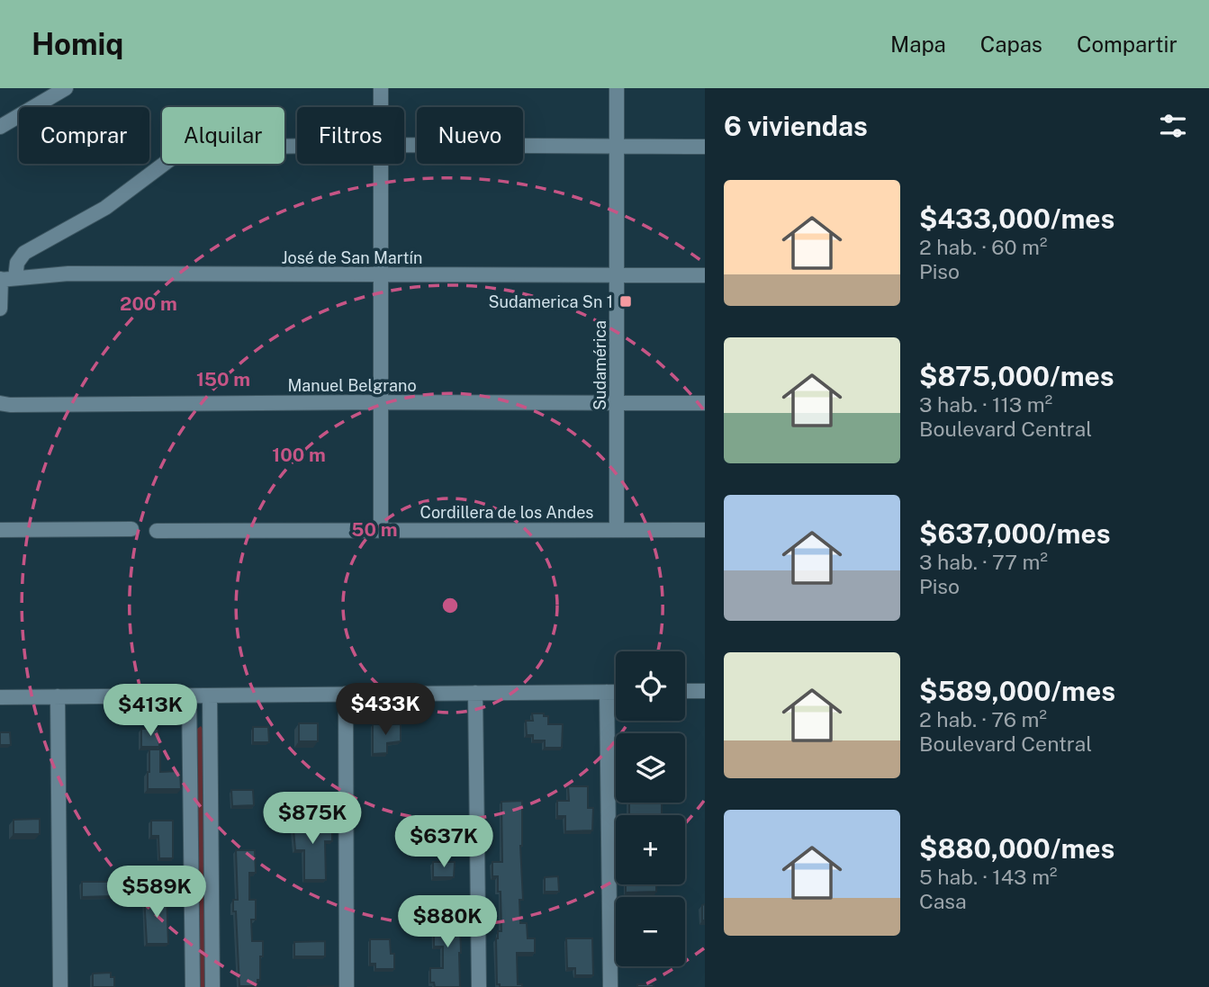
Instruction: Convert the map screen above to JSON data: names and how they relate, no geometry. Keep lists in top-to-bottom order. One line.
{"streets":{"street":["José de San Martín","Sudamérica","Manuel Belgrano","Cordillera de los Andes"]},"crossings":[["José de San Martín","Sudamérica"],["Sudamérica","Manuel Belgrano"],["Sudamérica","Cordillera de los Andes"]],"places":{"transit":["Sudamerica Sn 1"]},"page":{"header":"Homiq","nav":["Mapa","Capas","Compartir"],"heading":"6 viviendas","chip":["Comprar","Alquilar","Filtros","Nuevo"],"list":[{"name":"$433,000/mes","note":"2 hab. · 60 m² · Piso"},{"name":"$875,000/mes","note":"3 hab. · 113 m² · Boulevard Central"},{"name":"$637,000/mes","note":"3 hab. · 77 m² · Piso"},{"name":"$589,000/mes","note":"2 hab. · 76 m² · Boulevard Central"},{"name":"$880,000/mes","note":"5 hab. · 143 m² · Casa"}],"map_buttons":["+","−"],"price":["$433K","$413K","$875K","$637K","$589K","$880K"]},"rings":["200 m","150 m","100 m","50 m"]}
